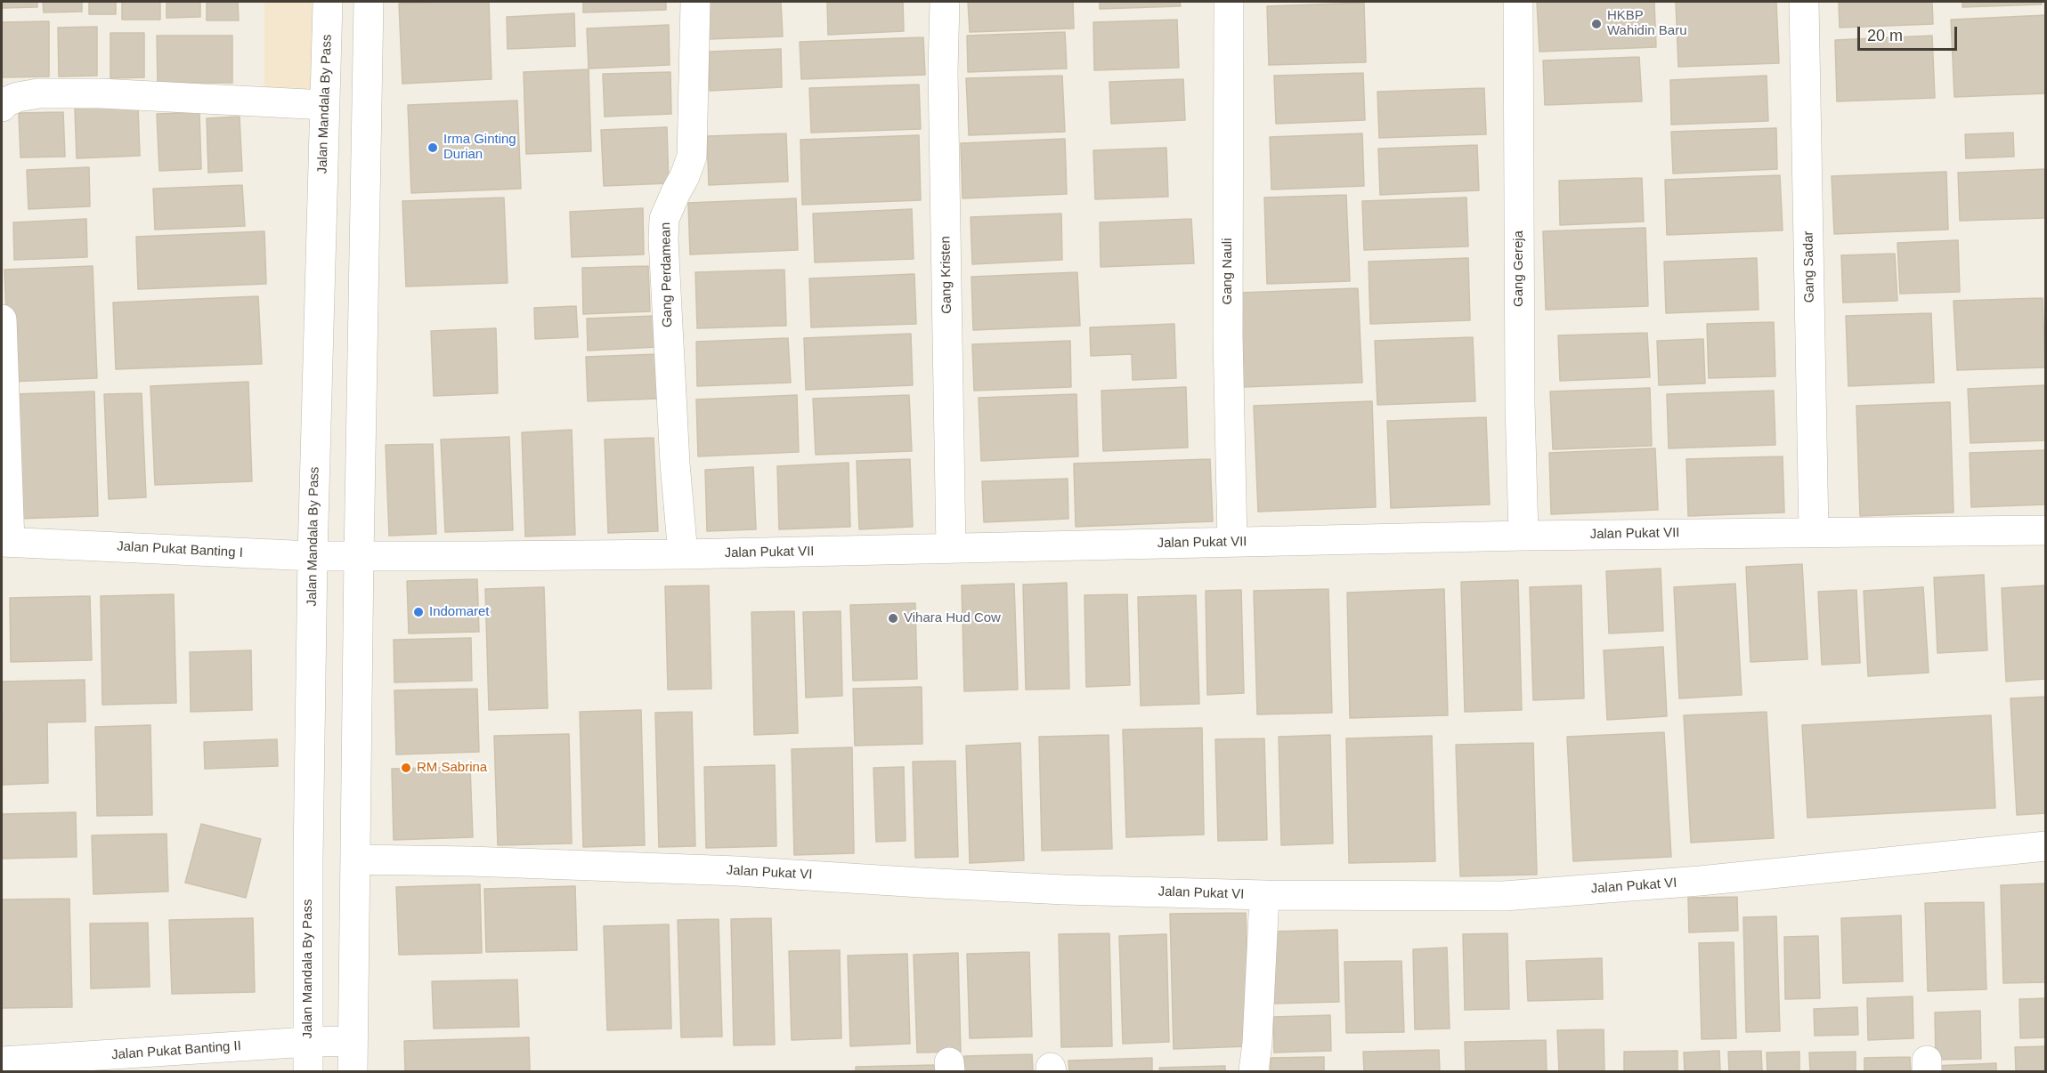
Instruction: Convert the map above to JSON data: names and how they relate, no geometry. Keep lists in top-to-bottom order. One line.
{"streets":{"street":["Jalan Mandala By Pass","Gang Sadar","Gang Gereja","Gang Nauli","Gang Perdamean","Gang Kristen","Jalan Pukat VII","Jalan Pukat Banting I","Jalan Pukat VI","Jalan Pukat Banting II"]},"crossings":[["Jalan Mandala By Pass","Jalan Pukat Banting I"],["Jalan Mandala By Pass","Jalan Pukat Banting II"],["Gang Sadar","Jalan Pukat VII"],["Gang Gereja","Jalan Pukat VII"],["Gang Nauli","Jalan Pukat VII"],["Gang Perdamean","Jalan Pukat VII"],["Gang Kristen","Jalan Pukat VII"],["Jalan Pukat VII","Jalan Pukat Banting I"]],"places":["HKBP Wahidin Baru","Irma Ginting Durian","Indomaret","Vihara Hud Cow","RM Sabrina"],"scale_bar":"20 m"}
